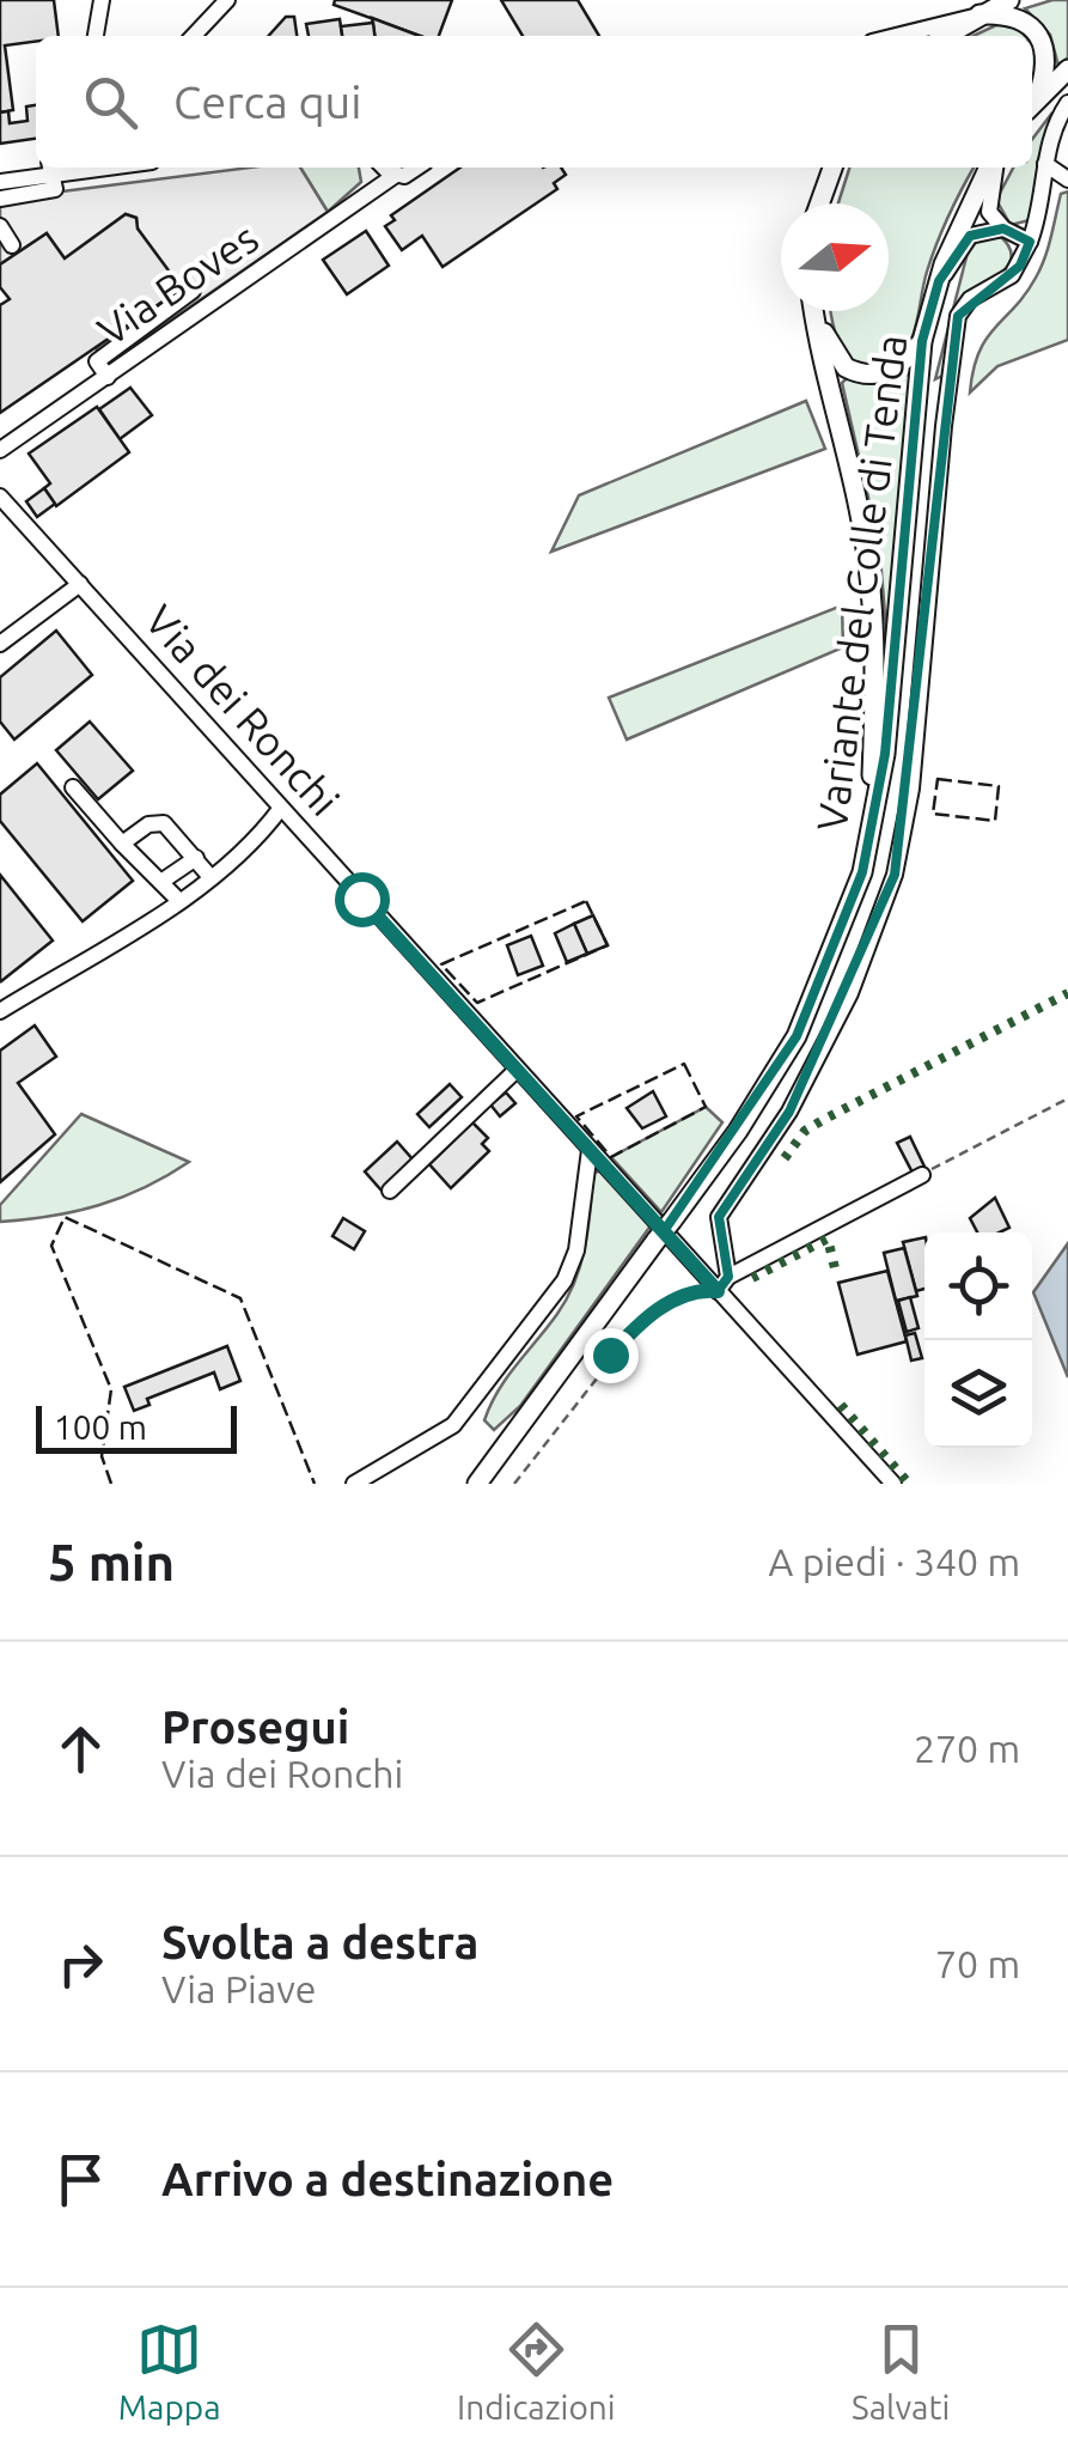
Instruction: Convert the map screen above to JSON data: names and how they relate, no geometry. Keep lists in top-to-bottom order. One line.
{"streets":{"main road":["Variante del Colle di Tenda"],"street":["Via Boves","Via dei Ronchi"]},"scale_bar":"100 m","north":"right","page":{"search":"Cerca qui","scale":"100 m","heading":["5 min","A piedi · 340 m"],"list":[["Prosegui","Via dei Ronchi","270 m"],["Svolta a destra","Via Piave","70 m"],"Arrivo a destinazione"],"nav":["Mappa","Indicazioni","Salvati"]}}
